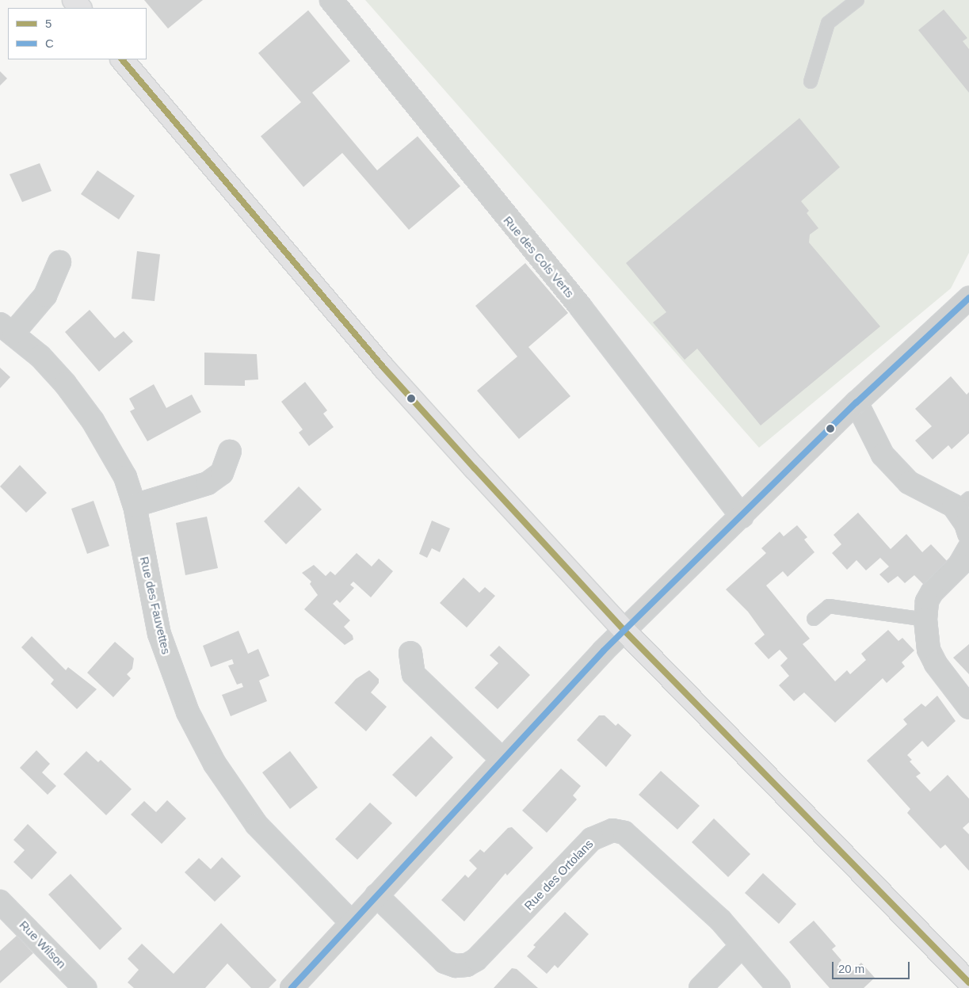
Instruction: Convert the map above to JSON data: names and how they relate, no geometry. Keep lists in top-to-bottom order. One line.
{"streets":{"street":["Rue des Cols Verts","Rue des Fauvettes","Rue des Ortolans","Rue Wilson"]},"lines":["transit line 5","transit line C"],"legend":["5","C"],"scale_bar":"20 m"}
